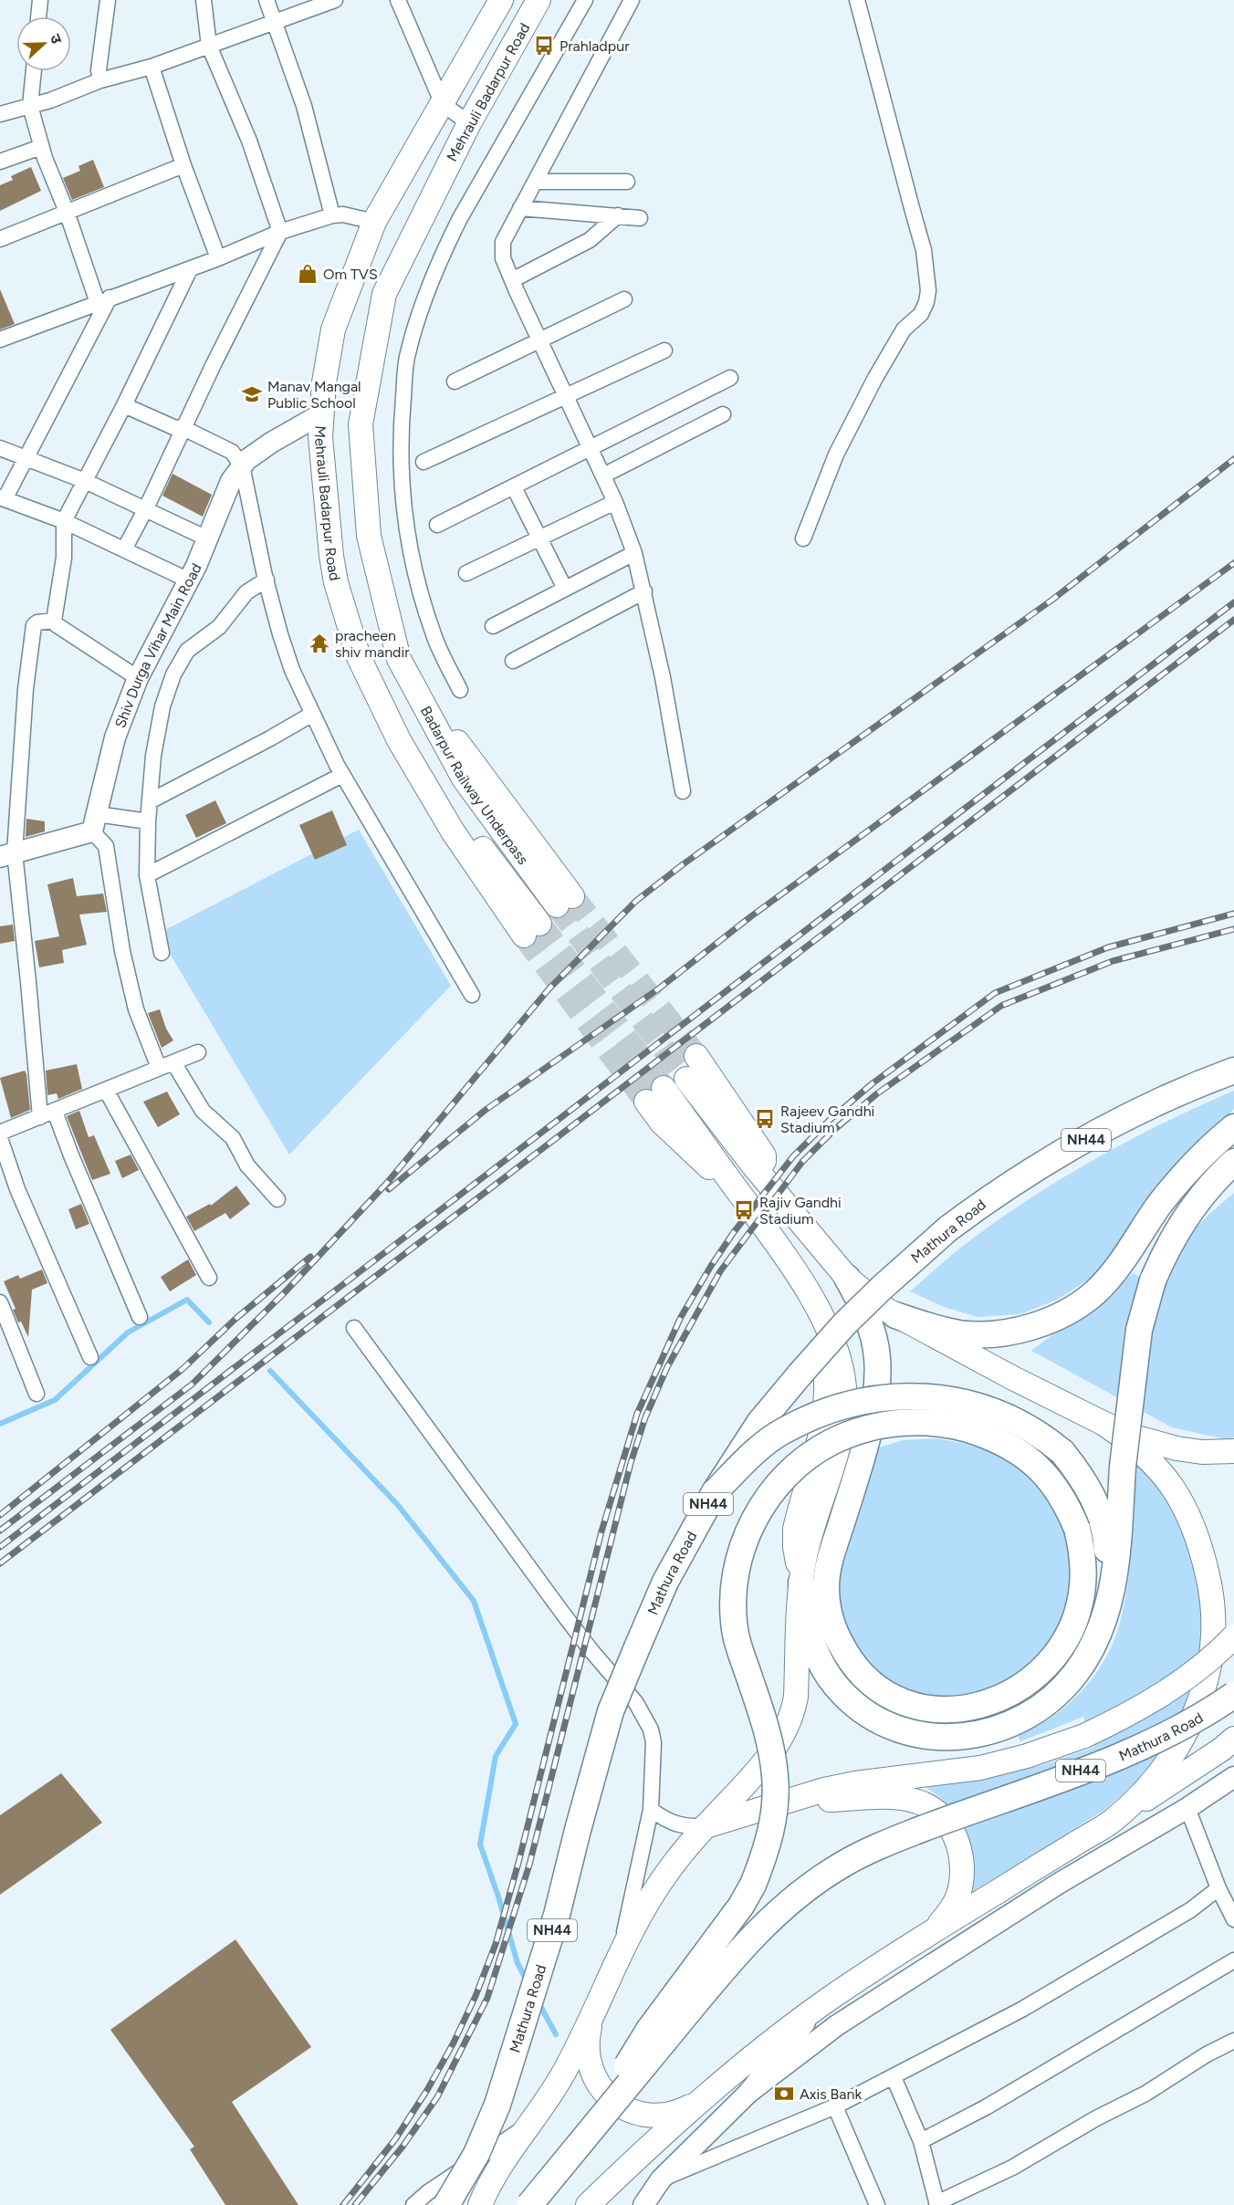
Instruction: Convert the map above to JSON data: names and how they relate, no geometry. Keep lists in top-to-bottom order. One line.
{"streets":{"highway":["NH44","Mathura Road"],"main road":["Mehrauli Badarpur Road","Badarpur Railway Underpass"],"street":["Shiv Durga Vihar Main Road"]},"crossings":[["Mehrauli Badarpur Road","Shiv Durga Vihar Main Road"],["Mehrauli Badarpur Road","Badarpur Railway Underpass"]],"places":{"bus stop":["Prahladpur","Rajeev Gandhi Stadium","Rajiv Gandhi Stadium"],"shop":["Om TVS"],"school or university":["Manav Mangal Public School"],"temple":["pracheen shiv mandir"],"bank":["Axis Bank"]},"north":"right"}
